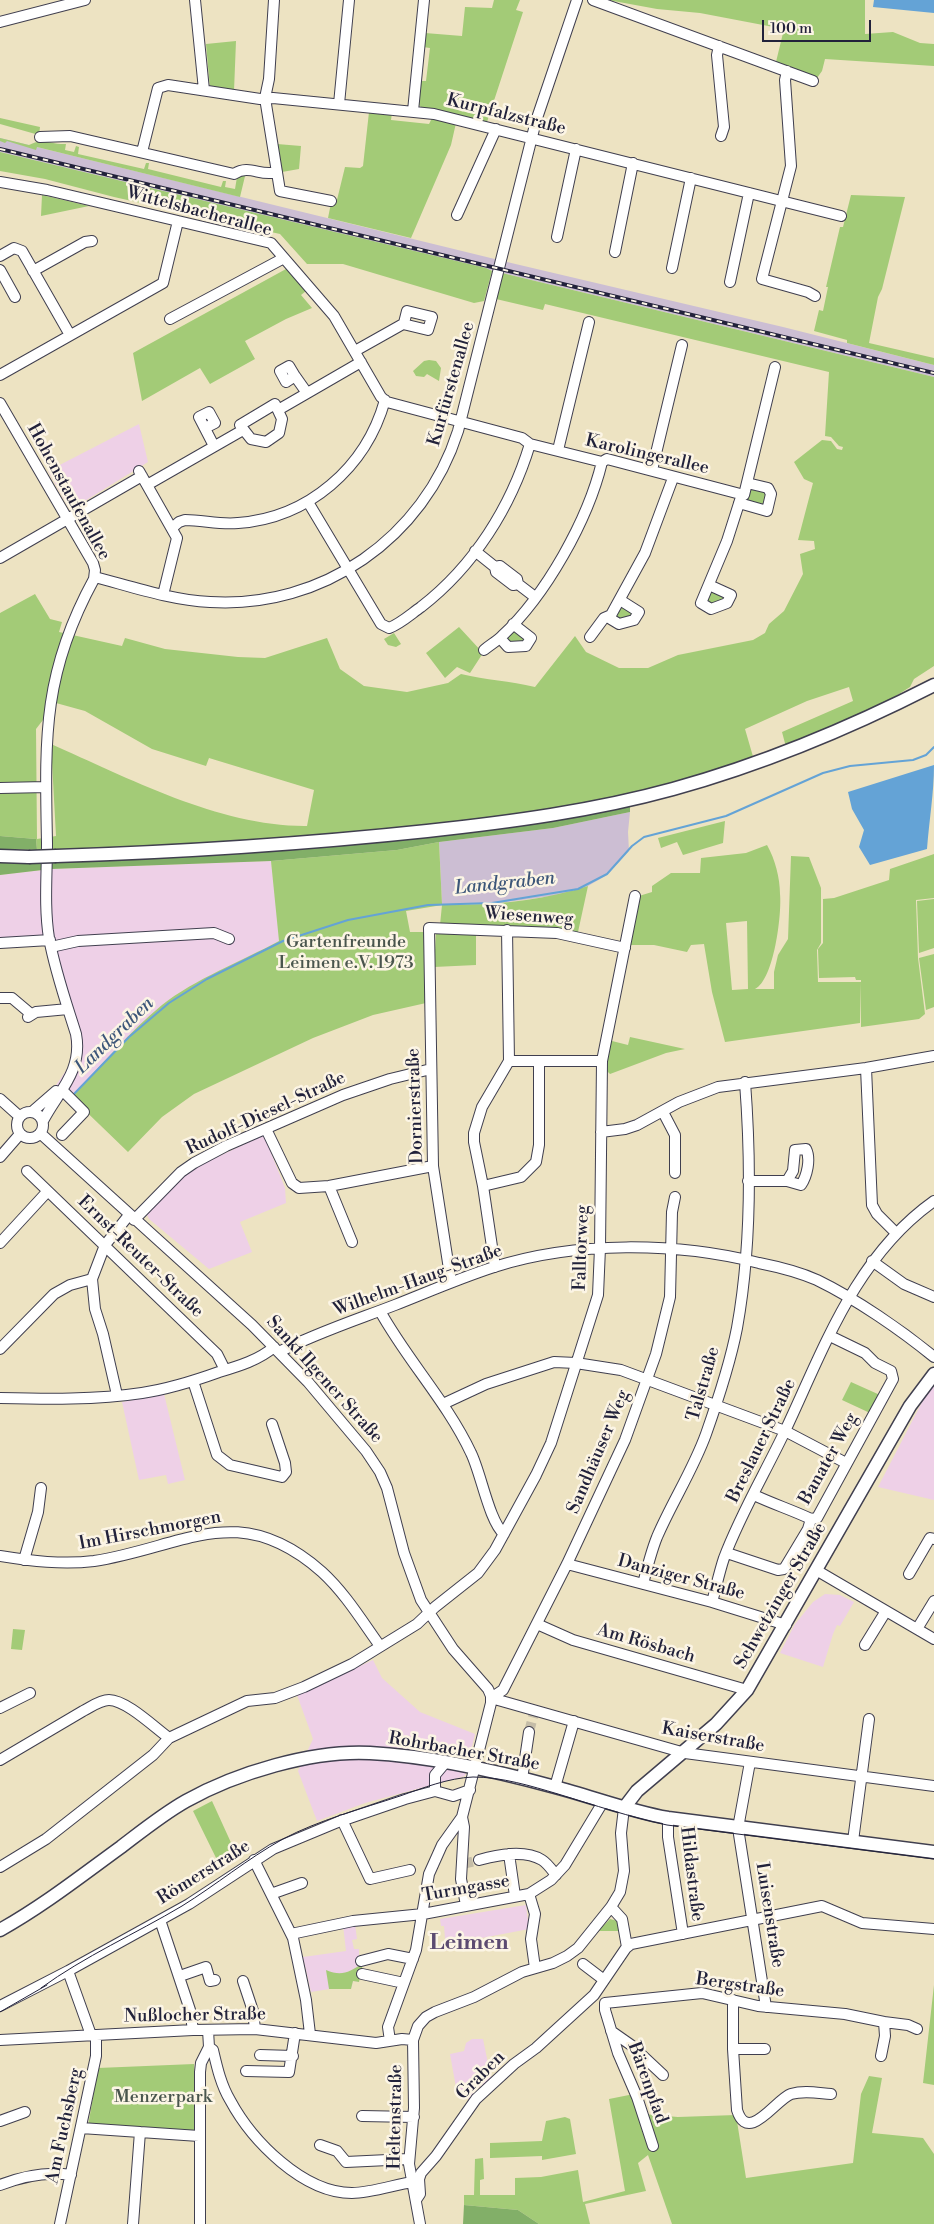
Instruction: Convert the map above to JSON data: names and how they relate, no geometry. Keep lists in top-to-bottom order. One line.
{"streets":{"main road":["Schwetzinger Straße","Rohrbacher Straße"],"street":["Kurpfalzstraße","Wittelsbacherallee","Kurfürstenallee","Karolingerallee","Hohenstaufenallee","Wiesenweg","Dornierstraße","Rudolf-Diesel-Straße","Falltorweg","Ernst-Reuter-Straße","Wilhelm-Haug-Straße","Sankt Ilgener Straße","Talstraße","Breslauer Straße","Sandhäuser Weg","Banater Weg","Im Hirschmorgen","Danziger Straße","Am Rösbach","Kaiserstraße","Römerstraße","Hildastraße","Turmgasse","Luisenstraße","Bergstraße","Nußlocher Straße","Graben","Bärenpfad","Heltenstraße","Am Fuchsberg"]},"crossings":[["Kurpfalzstraße","Kurfürstenallee"],["Kurfürstenallee","Karolingerallee"],["Kurfürstenallee","Hohenstaufenallee"],["Hohenstaufenallee","Sankt Ilgener Straße"],["Wiesenweg","Dornierstraße"],["Wiesenweg","Falltorweg"],["Dornierstraße","Rudolf-Diesel-Straße"],["Dornierstraße","Wilhelm-Haug-Straße"],["Rudolf-Diesel-Straße","Ernst-Reuter-Straße"],["Rudolf-Diesel-Straße","Sankt Ilgener Straße"],["Falltorweg","Wilhelm-Haug-Straße"],["Falltorweg","Sankt Ilgener Straße"],["Falltorweg","Im Hirschmorgen"],["Ernst-Reuter-Straße","Wilhelm-Haug-Straße"],["Wilhelm-Haug-Straße","Sankt Ilgener Straße"],["Wilhelm-Haug-Straße","Talstraße"],["Wilhelm-Haug-Straße","Breslauer Straße"],["Wilhelm-Haug-Straße","Sandhäuser Weg"],["Sankt Ilgener Straße","Sandhäuser Weg"],["Sankt Ilgener Straße","Kaiserstraße"],["Talstraße","Danziger Straße"],["Breslauer Straße","Banater Weg"],["Breslauer Straße","Danziger Straße"],["Sandhäuser Weg","Danziger Straße"],["Sandhäuser Weg","Am Rösbach"],["Sandhäuser Weg","Kaiserstraße"],["Danziger Straße","Schwetzinger Straße"],["Schwetzinger Straße","Am Rösbach"],["Schwetzinger Straße","Kaiserstraße"],["Schwetzinger Straße","Rohrbacher Straße"],["Kaiserstraße","Luisenstraße"],["Rohrbacher Straße","Hildastraße"],["Rohrbacher Straße","Turmgasse"],["Rohrbacher Straße","Luisenstraße"],["Luisenstraße","Bergstraße"],["Bergstraße","Bärenpfad"],["Nußlocher Straße","Heltenstraße"],["Nußlocher Straße","Am Fuchsberg"],["Graben","Heltenstraße"]],"districts":["Leimen"],"water":["Landgraben"],"parks":["Gartenfreunde Leimen e.V. 1973","Menzerpark"],"scale_bar":"100 m"}
